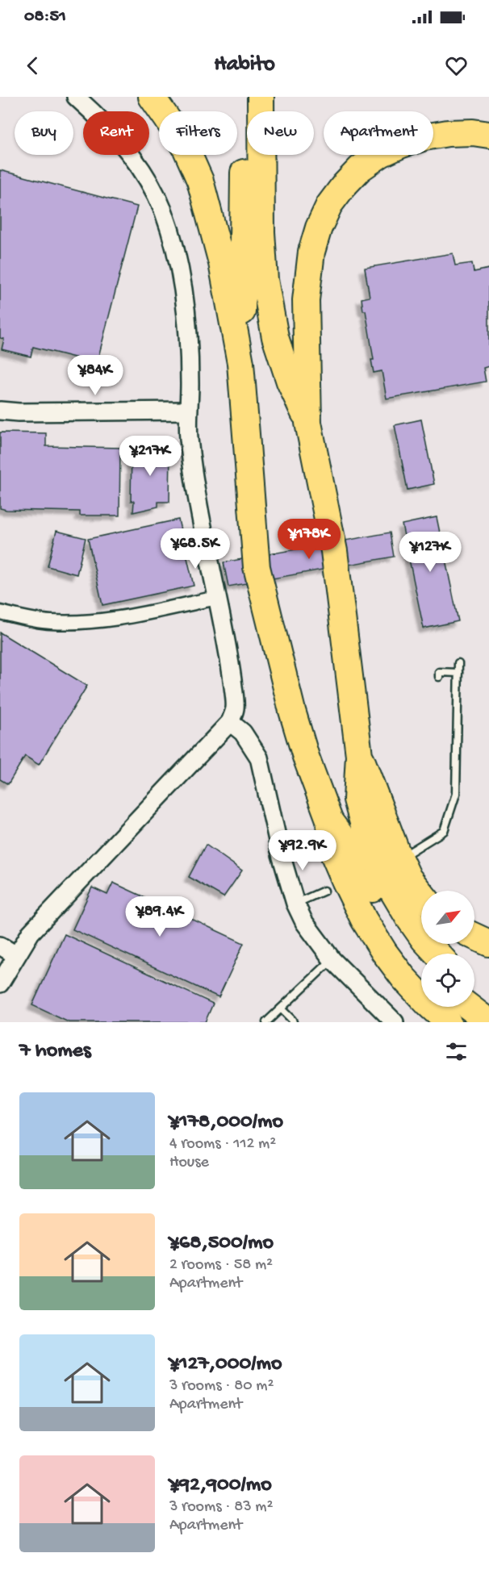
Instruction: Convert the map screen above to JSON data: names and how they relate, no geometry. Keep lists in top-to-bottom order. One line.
{"north":"top right","page":{"status":"08:51","header":"Habito","chip":["Buy","Rent","Filters","New","Apartment"],"price":["¥84K","¥217K","¥178K","¥68.5K","¥127K","¥92.9K","¥89.4K"],"heading":"7 homes","list":[{"name":"¥178,000/mo","note":"4 rooms · 112 m² · House"},{"name":"¥68,500/mo","note":"2 rooms · 58 m² · Apartment"},{"name":"¥127,000/mo","note":"3 rooms · 80 m² · Apartment"},{"name":"¥92,900/mo","note":"3 rooms · 83 m² · Apartment"}]}}
